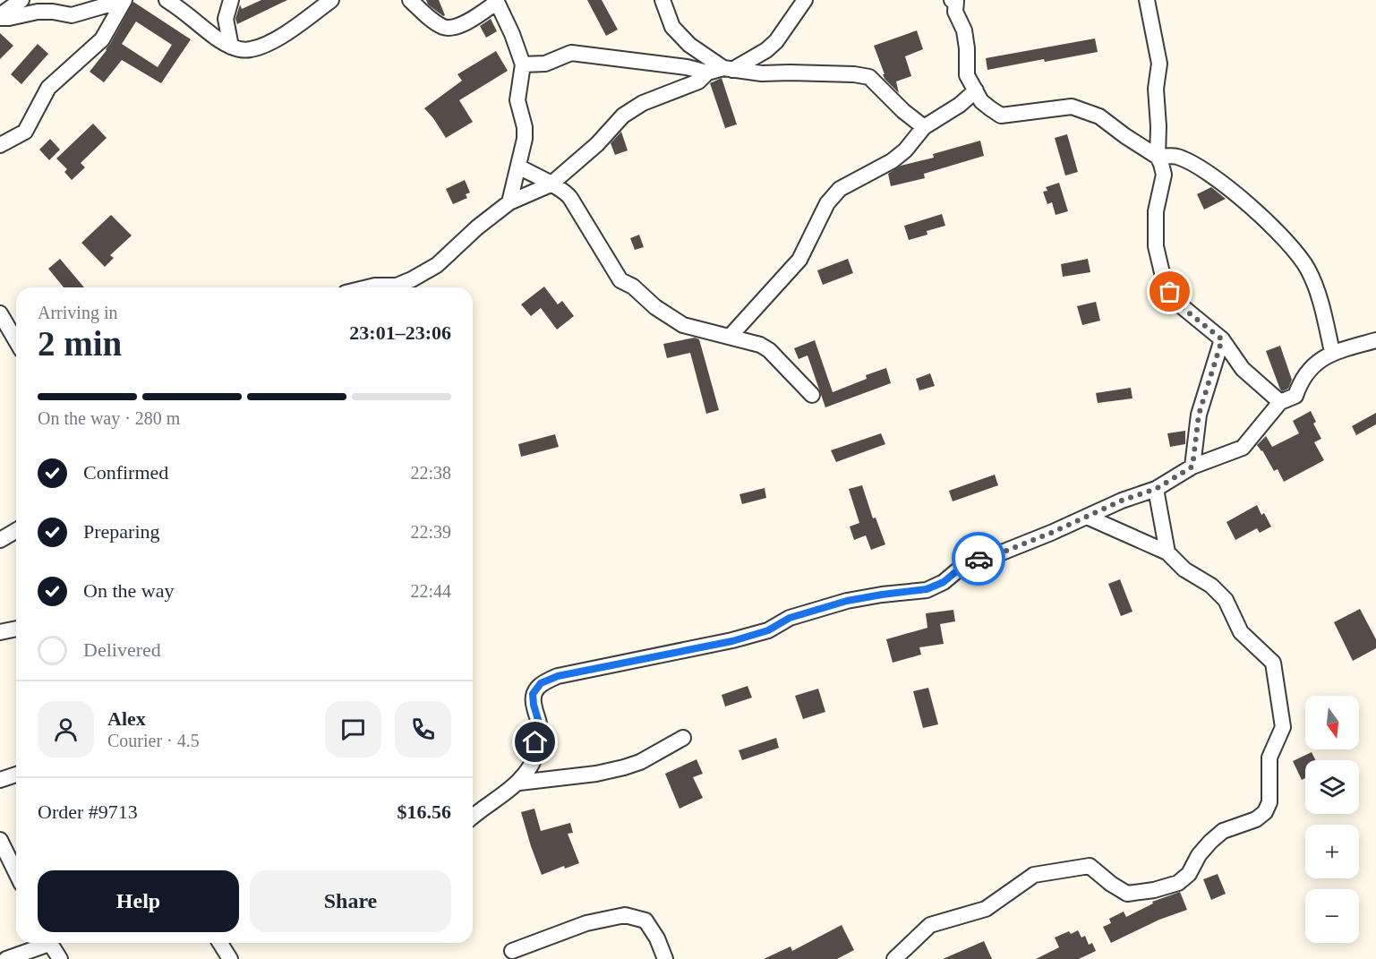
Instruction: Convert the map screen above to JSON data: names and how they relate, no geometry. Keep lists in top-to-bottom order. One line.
{"north":"bottom","page":{"heading":["2 min","Arriving in","23:01–23:06"],"panel":["Alex","Courier · 4.5","Order #9713","$16.56"],"bar":"On the way · 280 m","list":[["Confirmed","22:38"],["Preparing","22:39"],["On the way","22:44"],"Delivered"],"map_buttons":["+","−"],"buttons":["Help","Share"]}}
